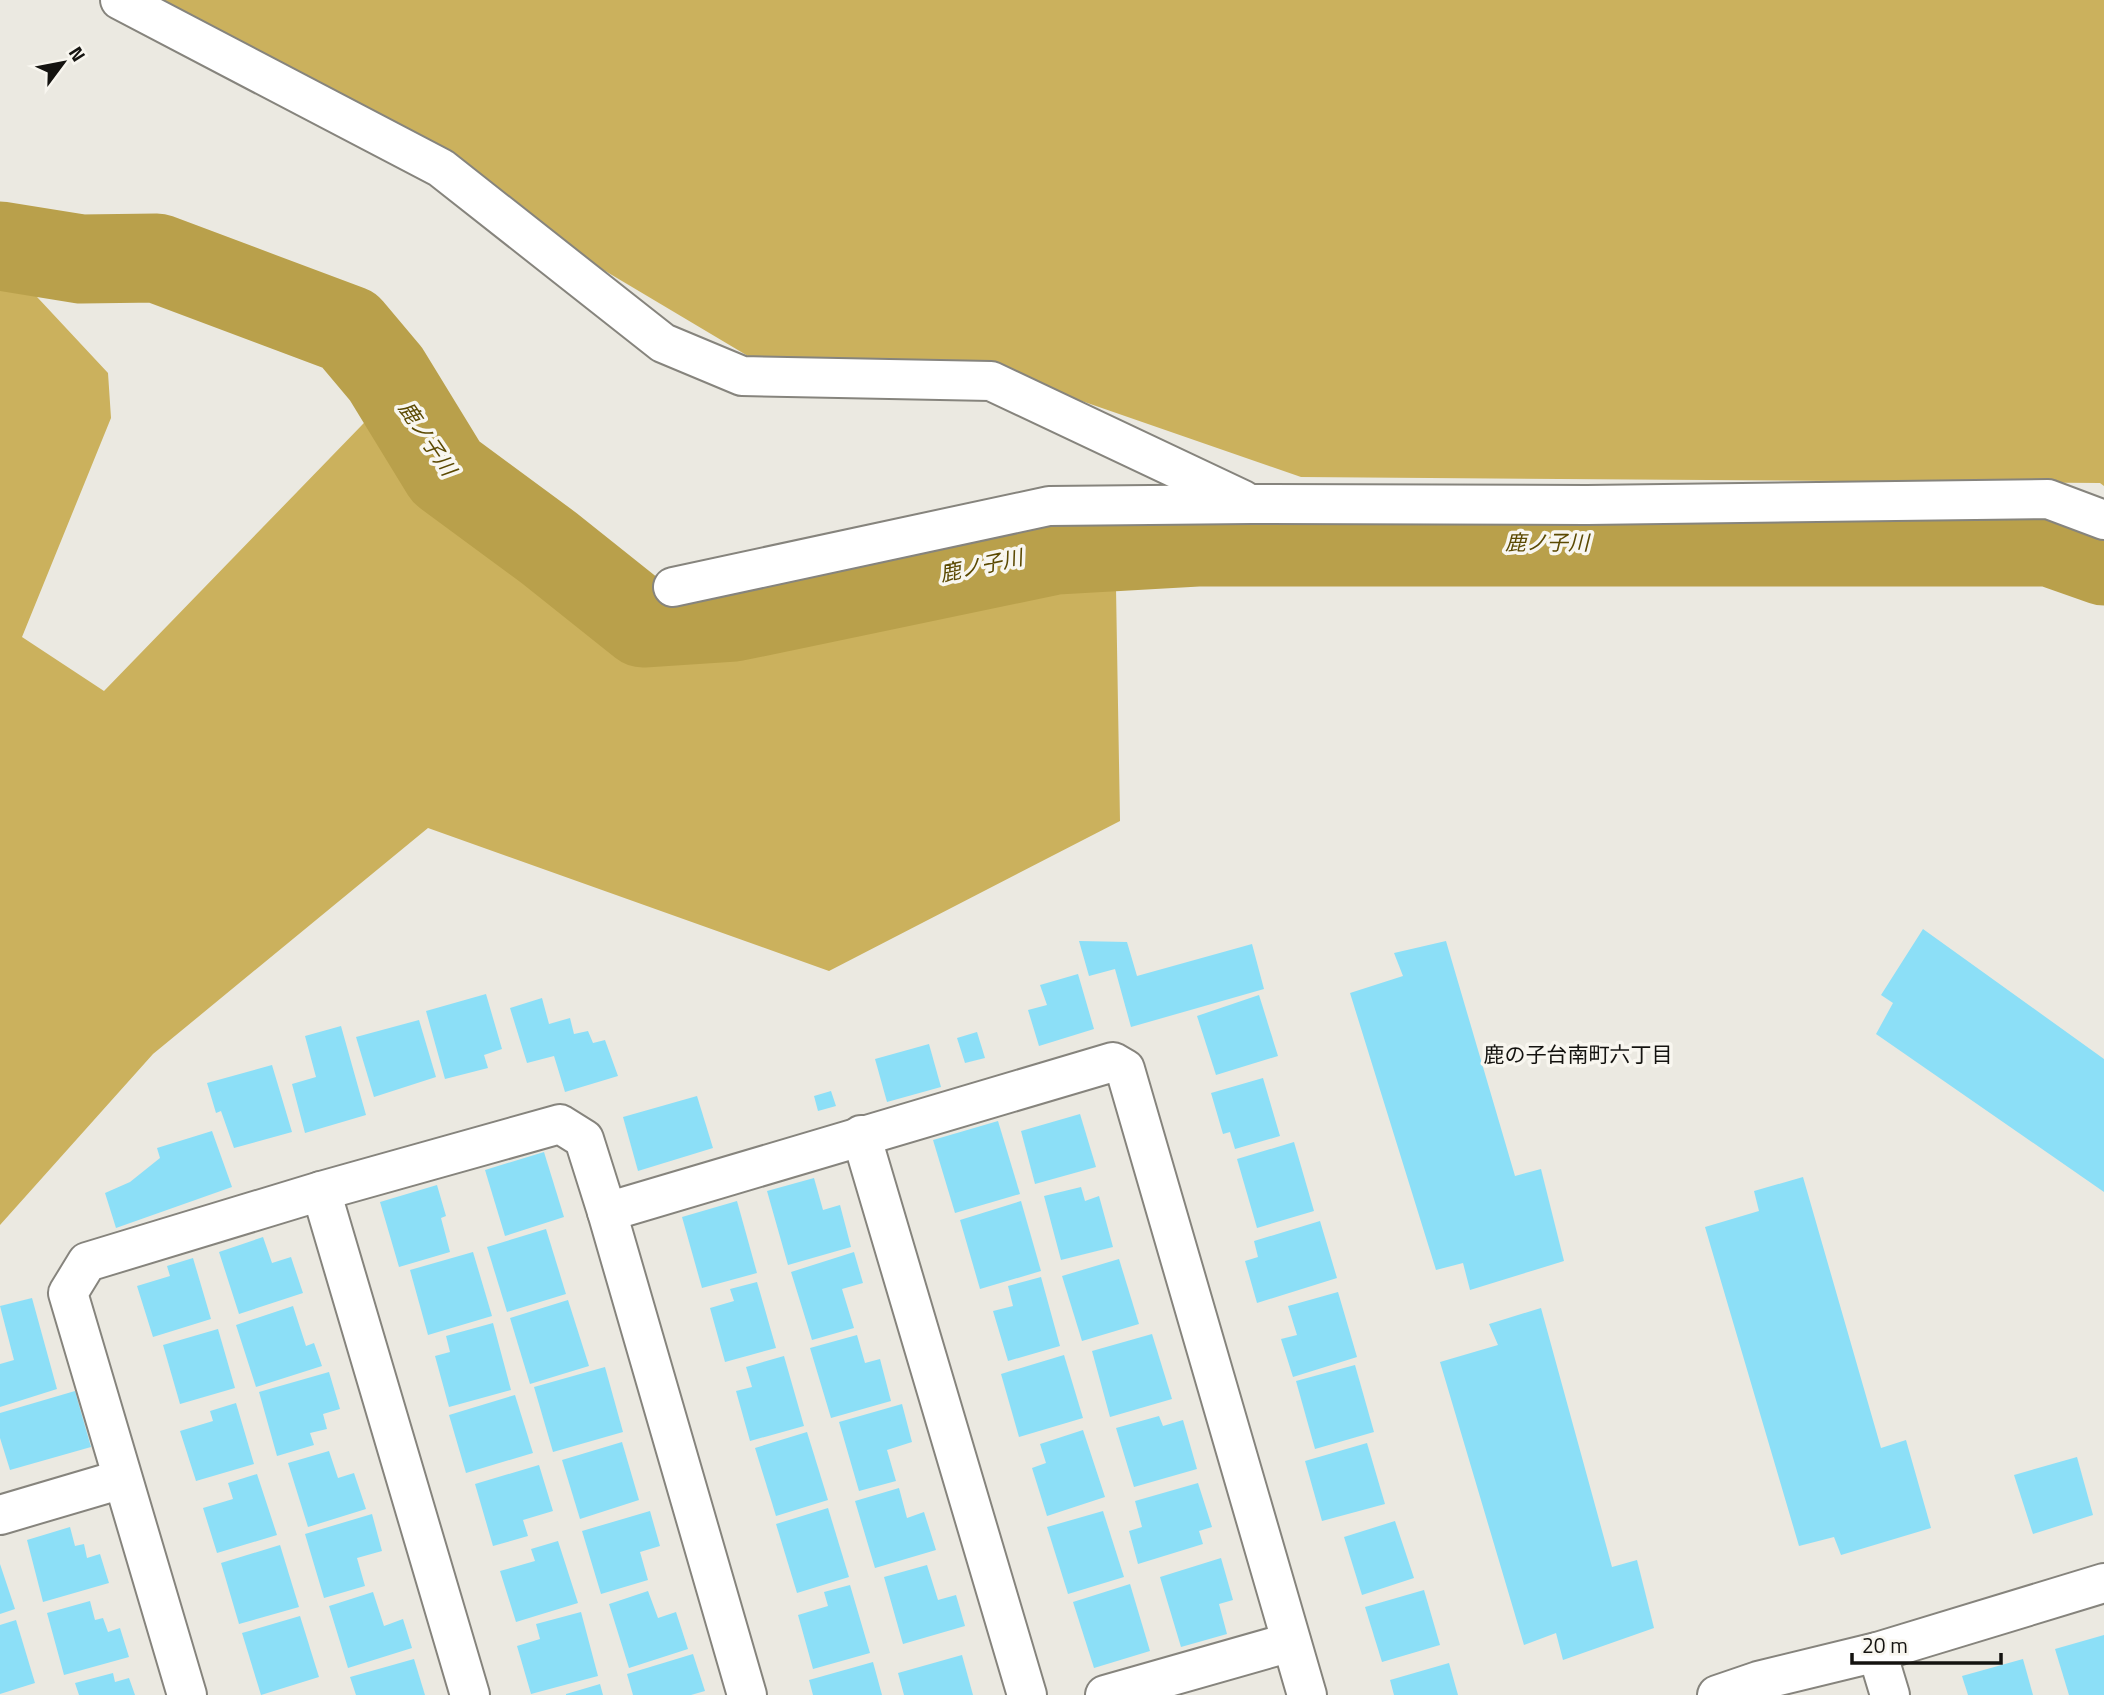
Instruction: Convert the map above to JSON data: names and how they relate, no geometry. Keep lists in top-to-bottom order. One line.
{"districts":["鹿の子台南町六丁目"],"water":["鹿ノ子川"],"scale_bar":"20 m","north":"top right"}
